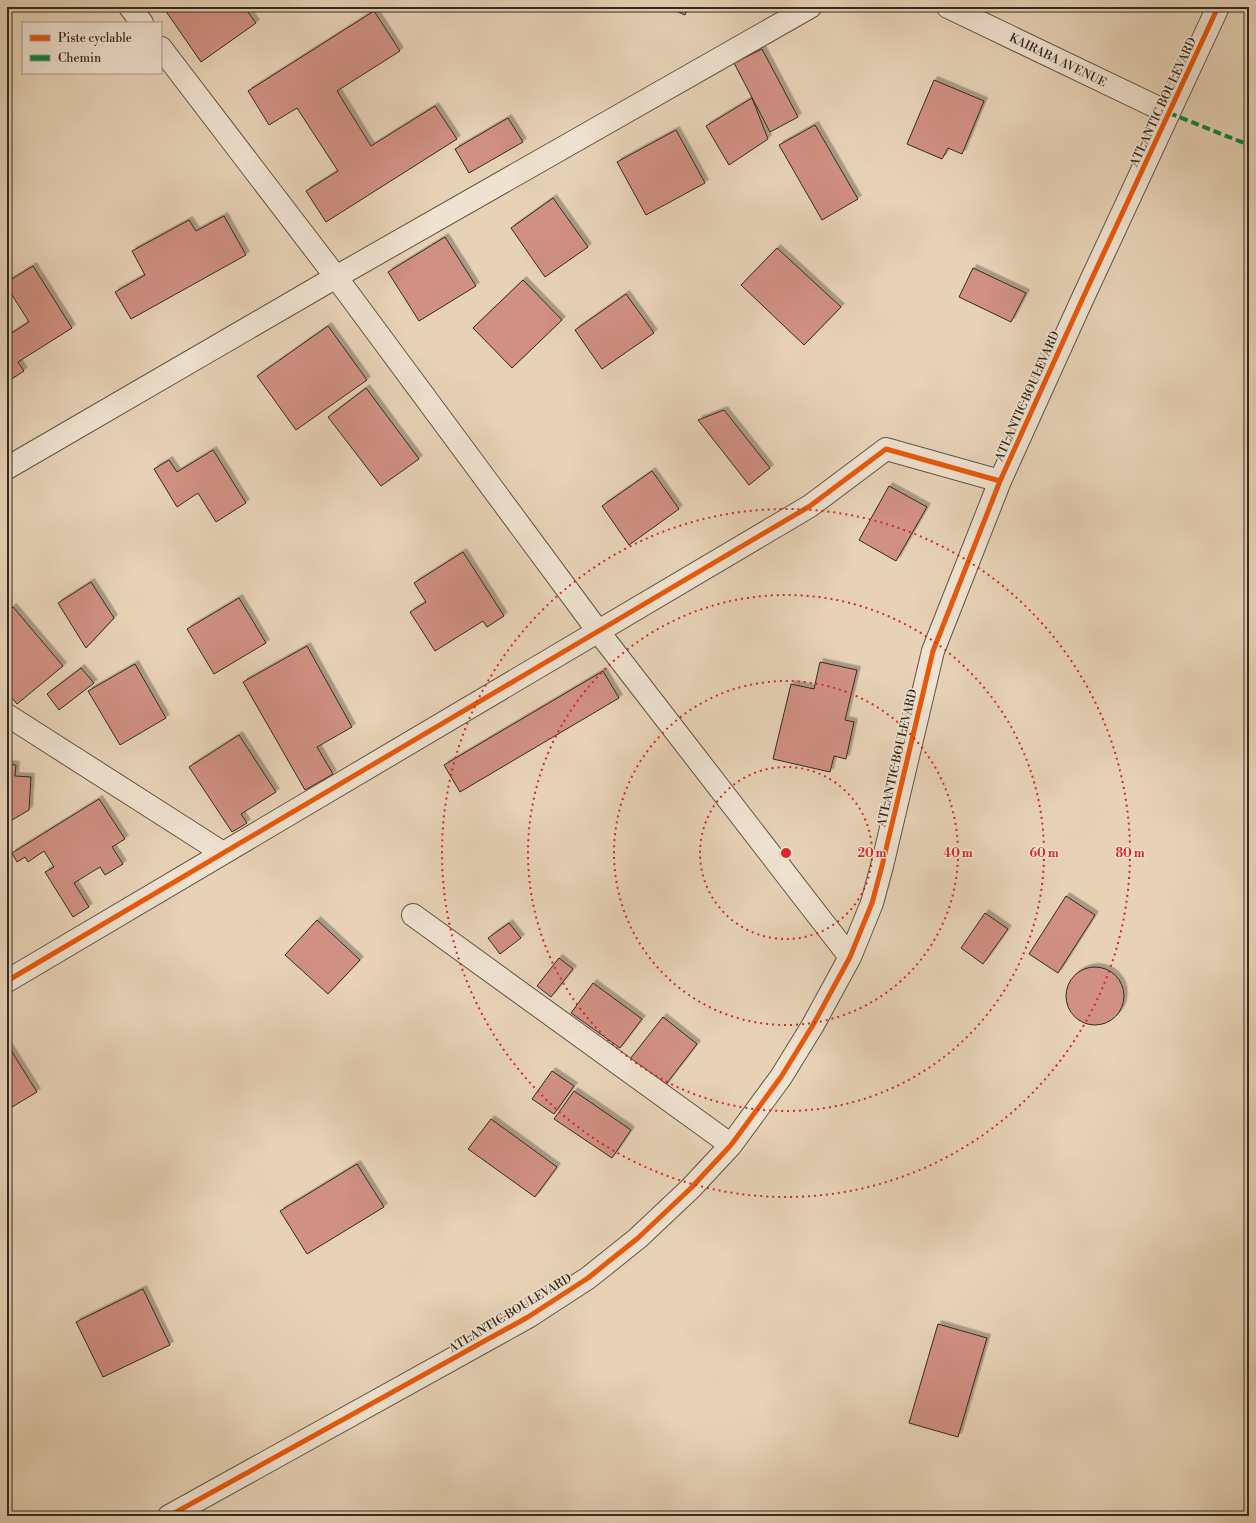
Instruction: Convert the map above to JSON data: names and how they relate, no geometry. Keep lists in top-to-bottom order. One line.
{"streets":{"street":["KAIRABA AVENUE","ATLANTIC BOULEVARD"]},"crossings":[["KAIRABA AVENUE","ATLANTIC BOULEVARD"]],"legend":["Piste cyclable","Chemin"],"rings":["20 m","40 m","60 m","80 m"]}
